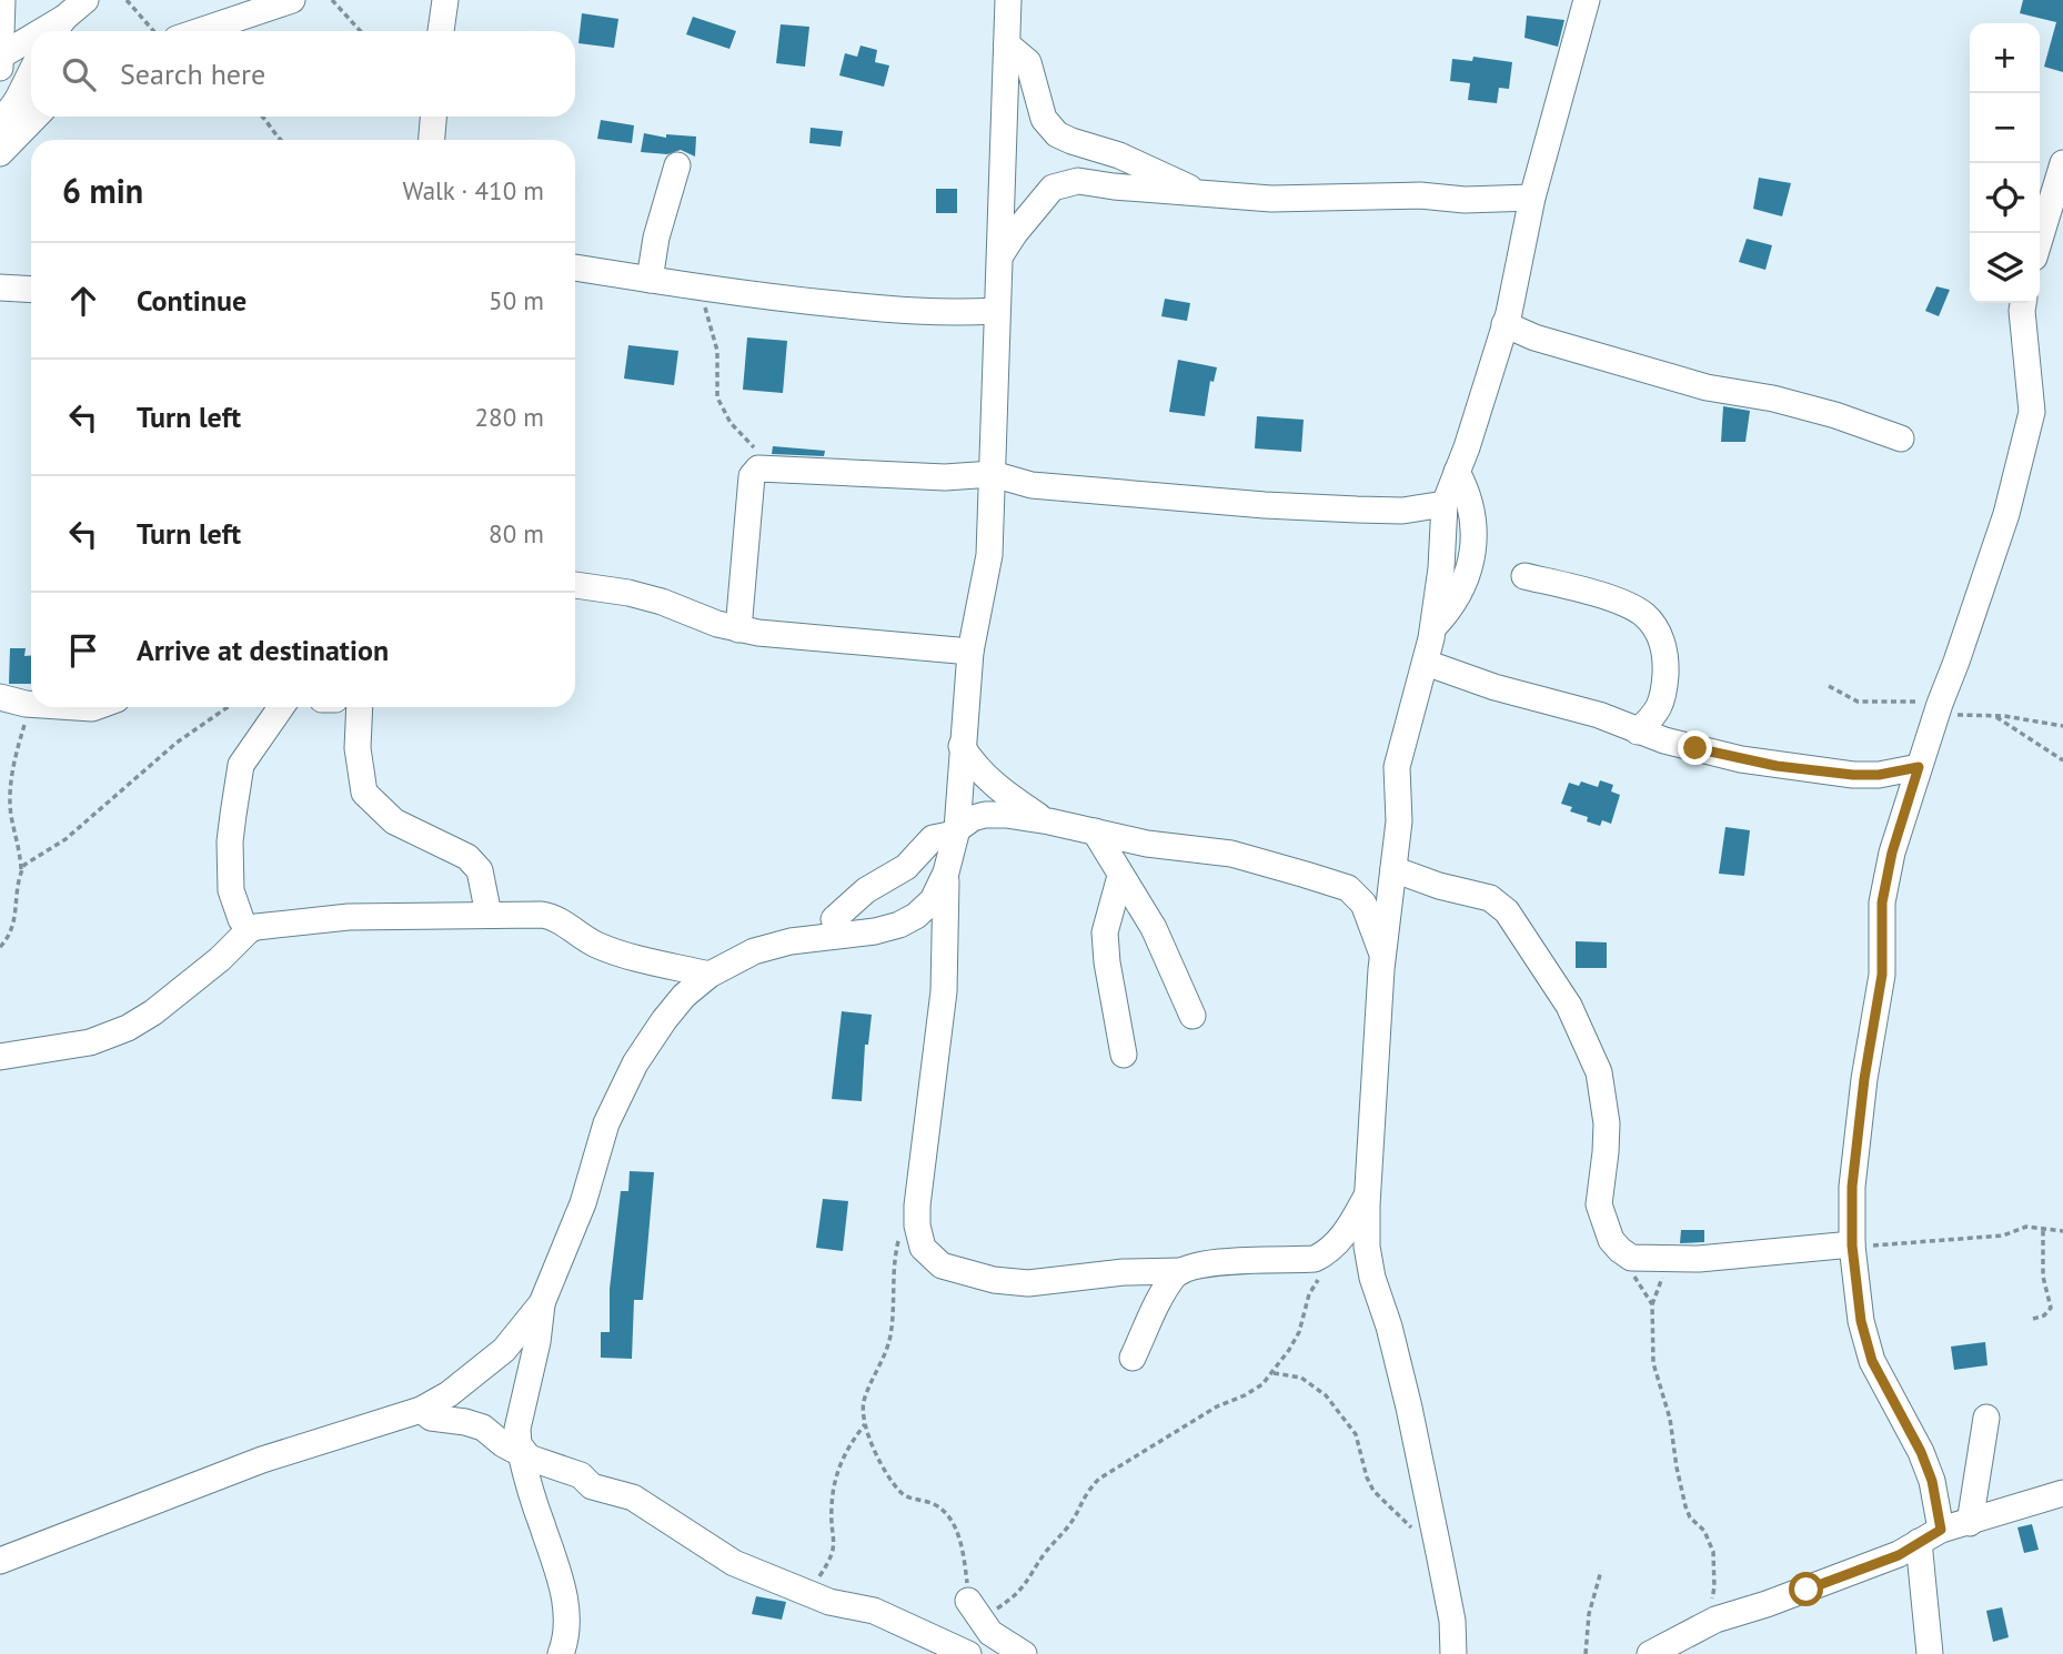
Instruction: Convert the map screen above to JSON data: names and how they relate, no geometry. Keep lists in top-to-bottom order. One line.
{"page":{"map_buttons":["+","−"],"search":"Search here","heading":["6 min","Walk · 410 m"],"list":[["Continue","50 m"],["Turn left","280 m"],["Turn left","80 m"],"Arrive at destination"]}}
